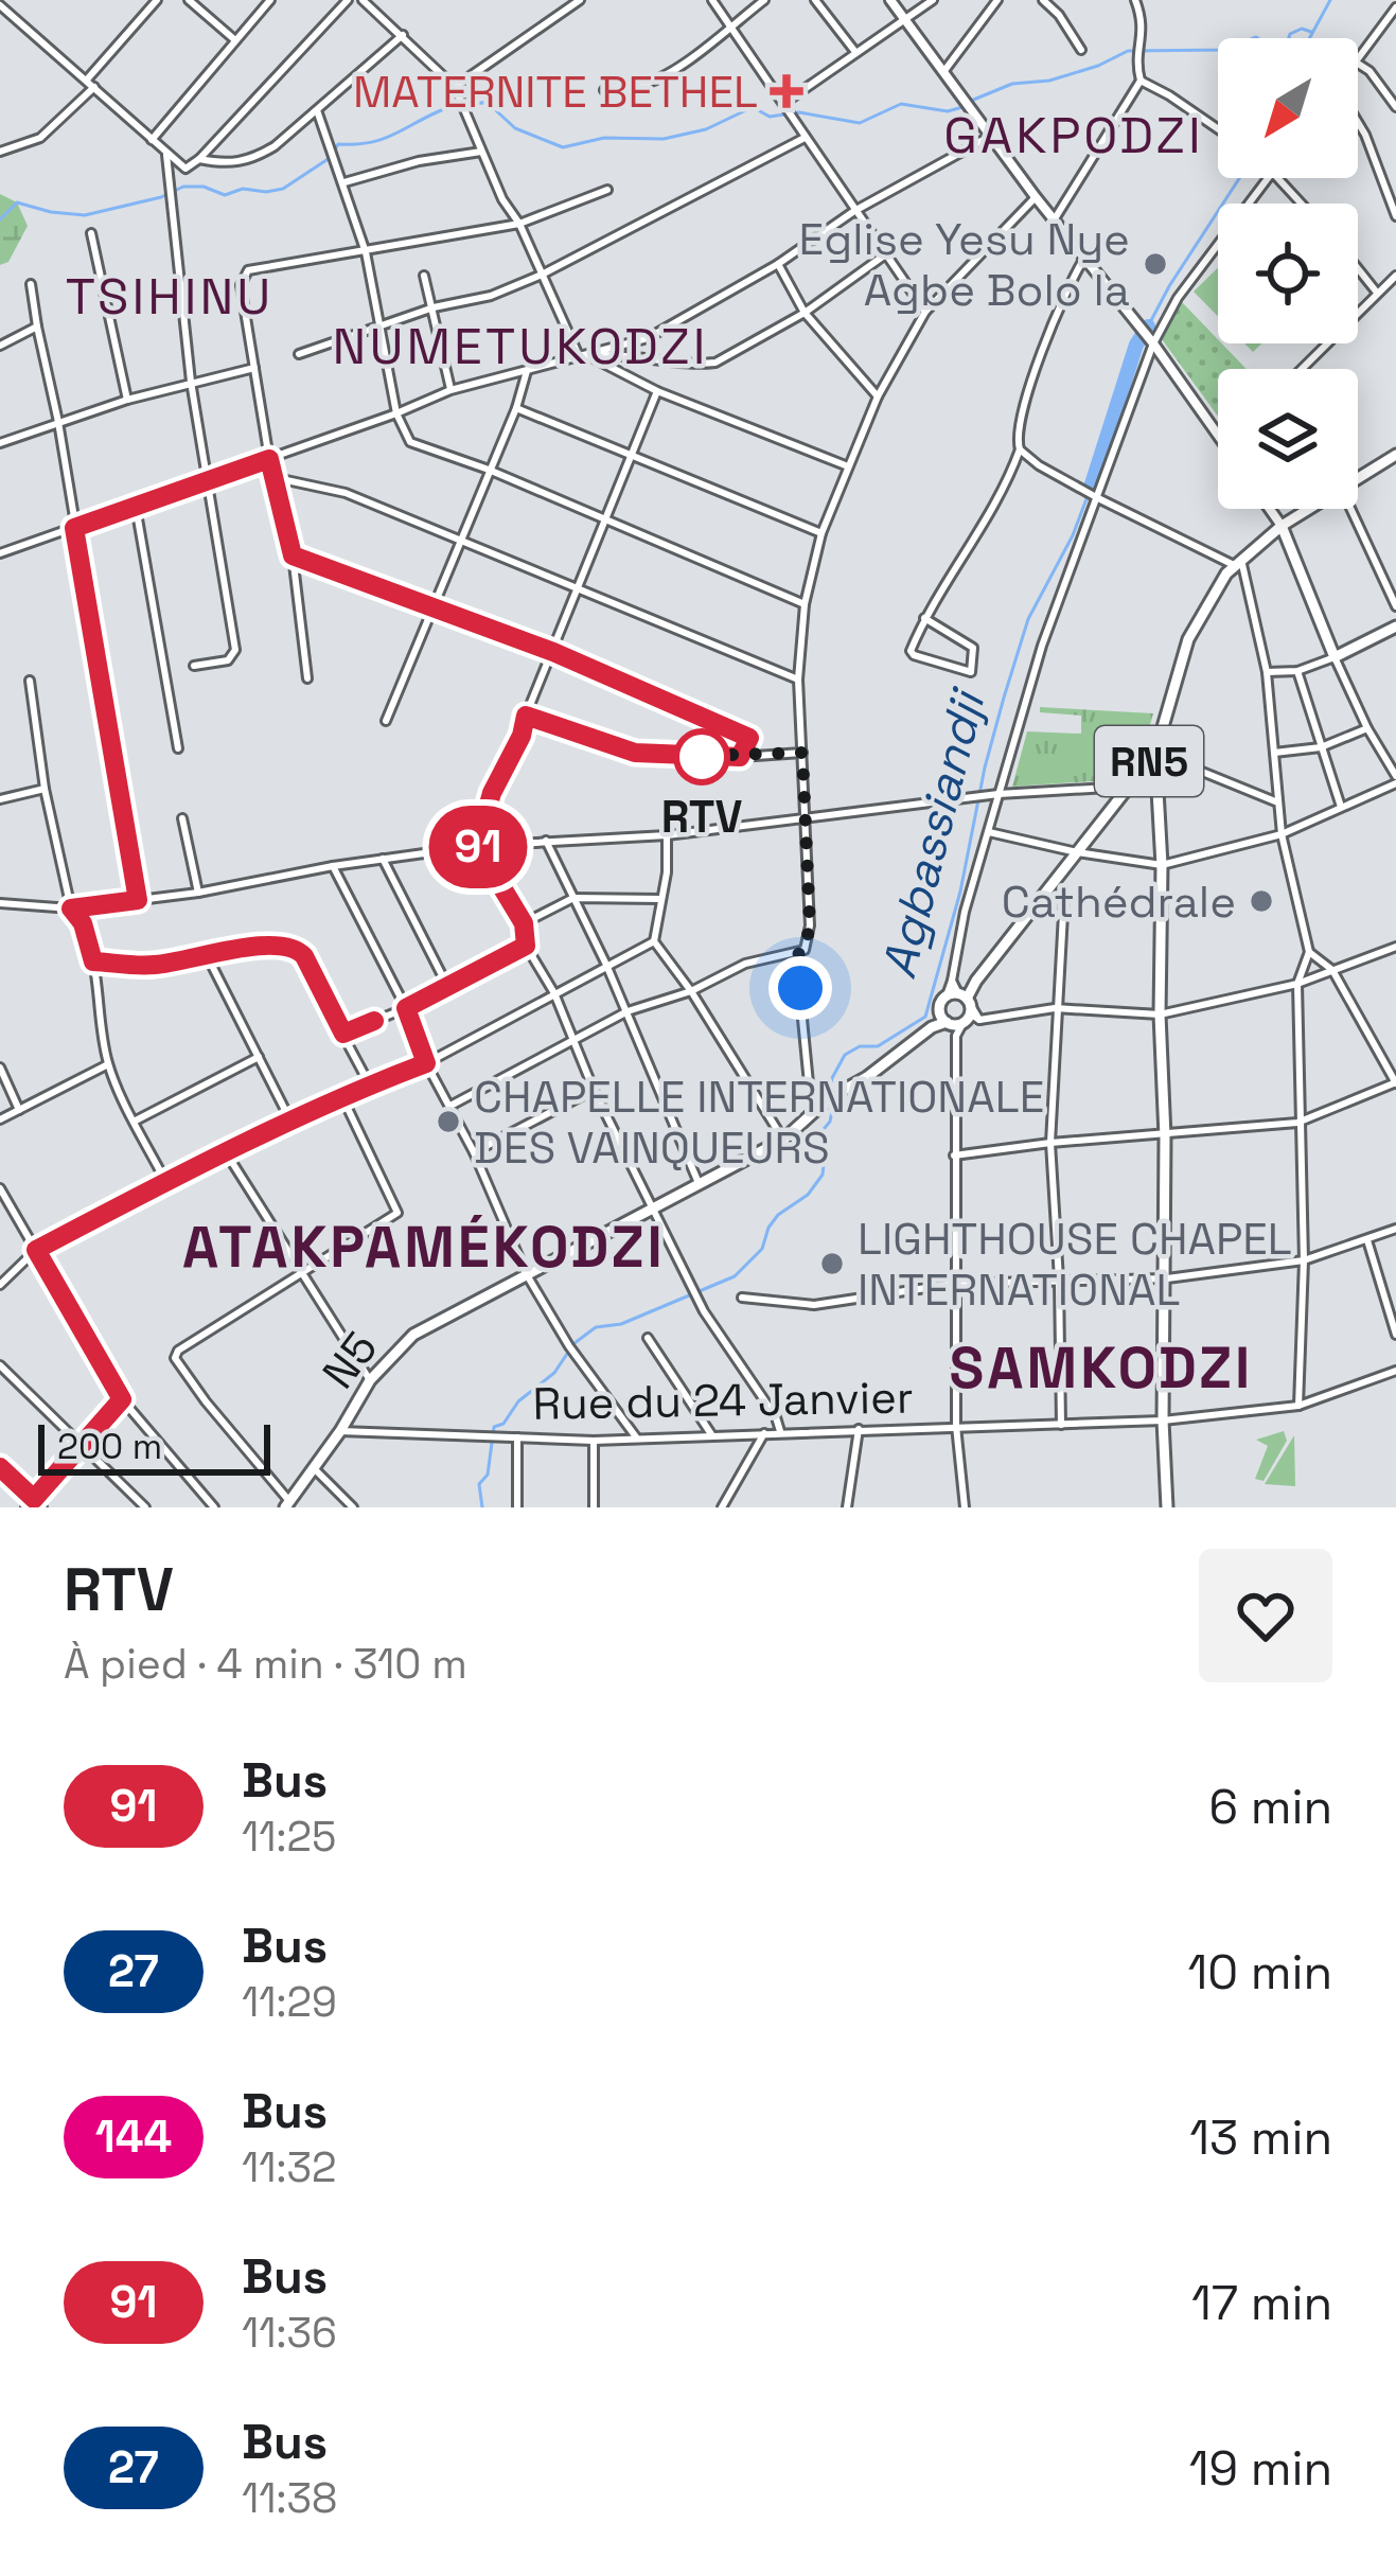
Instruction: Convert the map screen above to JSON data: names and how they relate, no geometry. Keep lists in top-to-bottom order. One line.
{"streets":{"main road":["RN5","N5"],"street":["Rue du 24 Janvier"]},"crossings":[["RN5","N5"],["N5","Rue du 24 Janvier"]],"districts":["GAKPODZI","TSIHINU","NUMETUKODZI","ATAKPAMÉKODZI","SAMKODZI"],"water":["Agbassiandji"],"places":{"health":["MATERNITE BETHEL"],"other":["Eglise Yesu Nye Agbe Bolo la","RTV","Cathédrale","CHAPELLE INTERNATIONALE DES VAINQUEURS","LIGHTHOUSE CHAPEL INTERNATIONAL"]},"lines":["bus line 91"],"scale_bar":"200 m","north":"bottom left","page":{"on_map":"91","scale":"200 m","heading":["RTV","À pied · 4 min · 310 m"],"list":[{"mark":"91","name":"Bus","note":"11:25","value":"6 min"},{"mark":"27","name":"Bus","note":"11:29","value":"10 min"},{"mark":"144","name":"Bus","note":"11:32","value":"13 min"},{"mark":"91","name":"Bus","note":"11:36","value":"17 min"},{"mark":"27","name":"Bus","note":"11:38","value":"19 min"}]}}
